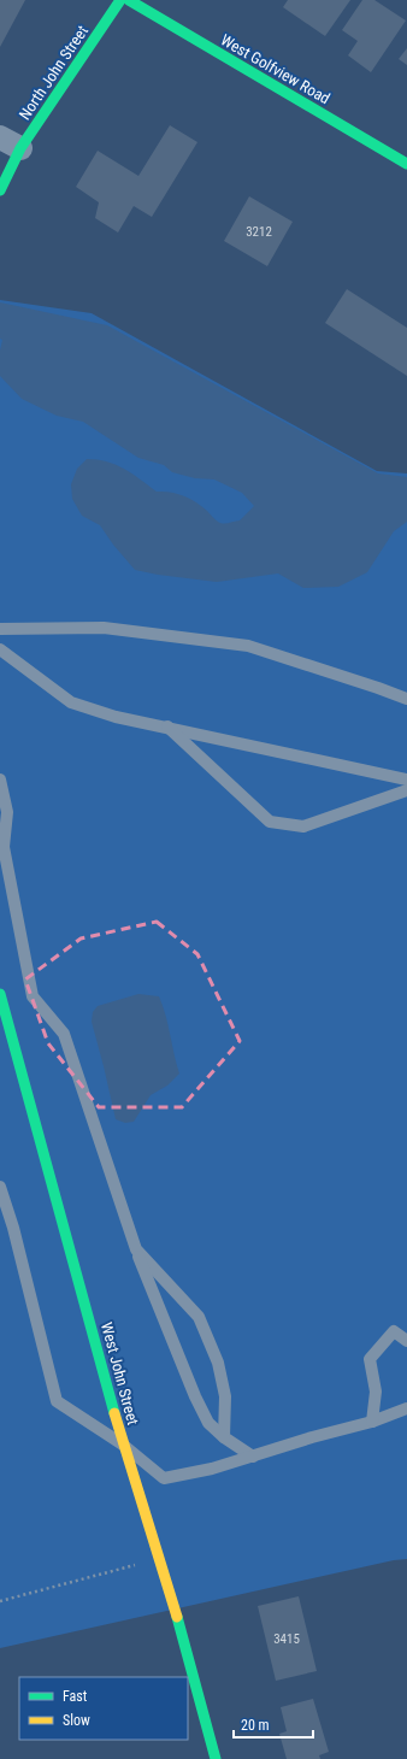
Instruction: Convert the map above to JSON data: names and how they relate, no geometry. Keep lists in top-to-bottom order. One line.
{"streets":{"street":["West Golfview Road","North John Street","West John Street"]},"house_numbers":["3212","3415"],"legend":["Fast","Slow"],"scale_bar":"20 m"}
